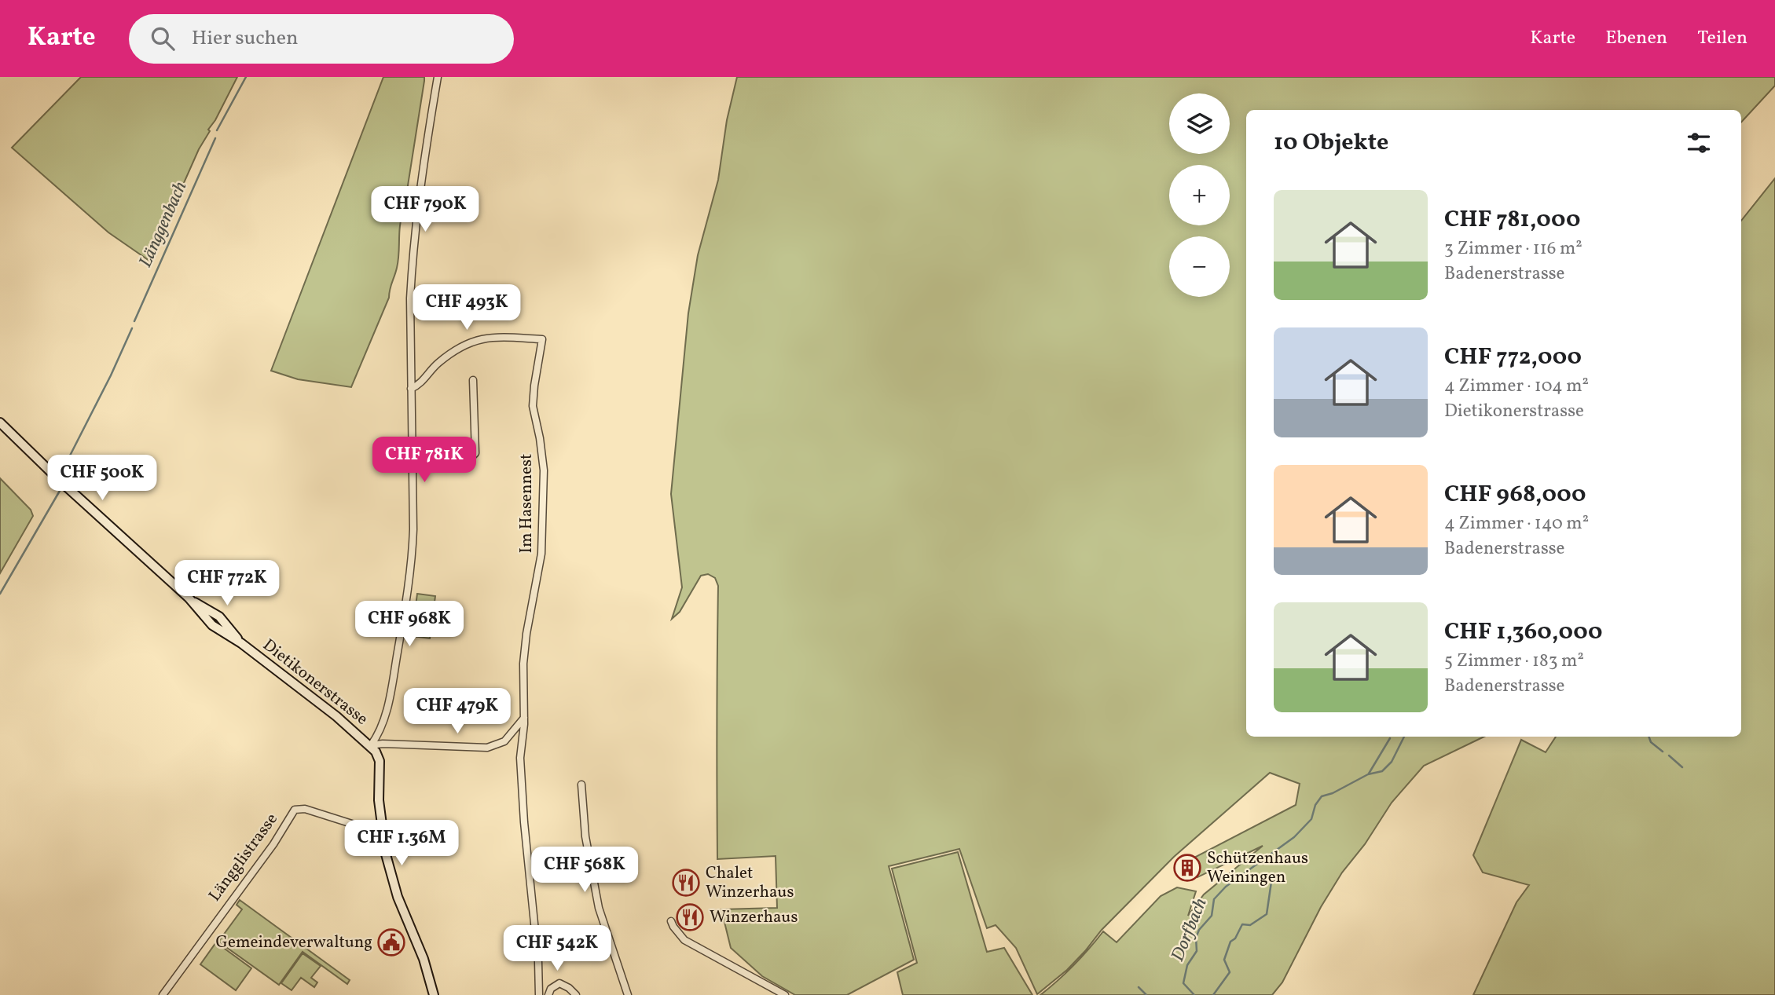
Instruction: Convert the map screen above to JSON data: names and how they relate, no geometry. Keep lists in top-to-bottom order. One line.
{"streets":{"street":["Im Hasennest","Dietikonerstrasse","Längglistrasse"]},"water":["Länggenbach","Dorfbach"],"places":{"building":["Schützenhaus Weiningen"],"restaurant":["Chalet Winzerhaus","Winzerhaus"],"public building":["Gemeindeverwaltung"]},"page":{"header":"Karte","search":"Hier suchen","nav":["Karte","Ebenen","Teilen"],"map_buttons":["+","−"],"heading":"10 Objekte","list":[{"name":"CHF 781,000","note":"3 Zimmer · 116 m² · Badenerstrasse"},{"name":"CHF 772,000","note":"4 Zimmer · 104 m² · Dietikonerstrasse"},{"name":"CHF 968,000","note":"4 Zimmer · 140 m² · Badenerstrasse"},{"name":"CHF 1,360,000","note":"5 Zimmer · 183 m² · Badenerstrasse"}],"price":["CHF 790K","CHF 493K","CHF 781K","CHF 500K","CHF 772K","CHF 968K","CHF 479K","CHF 1.36M","CHF 568K","CHF 542K"]}}
